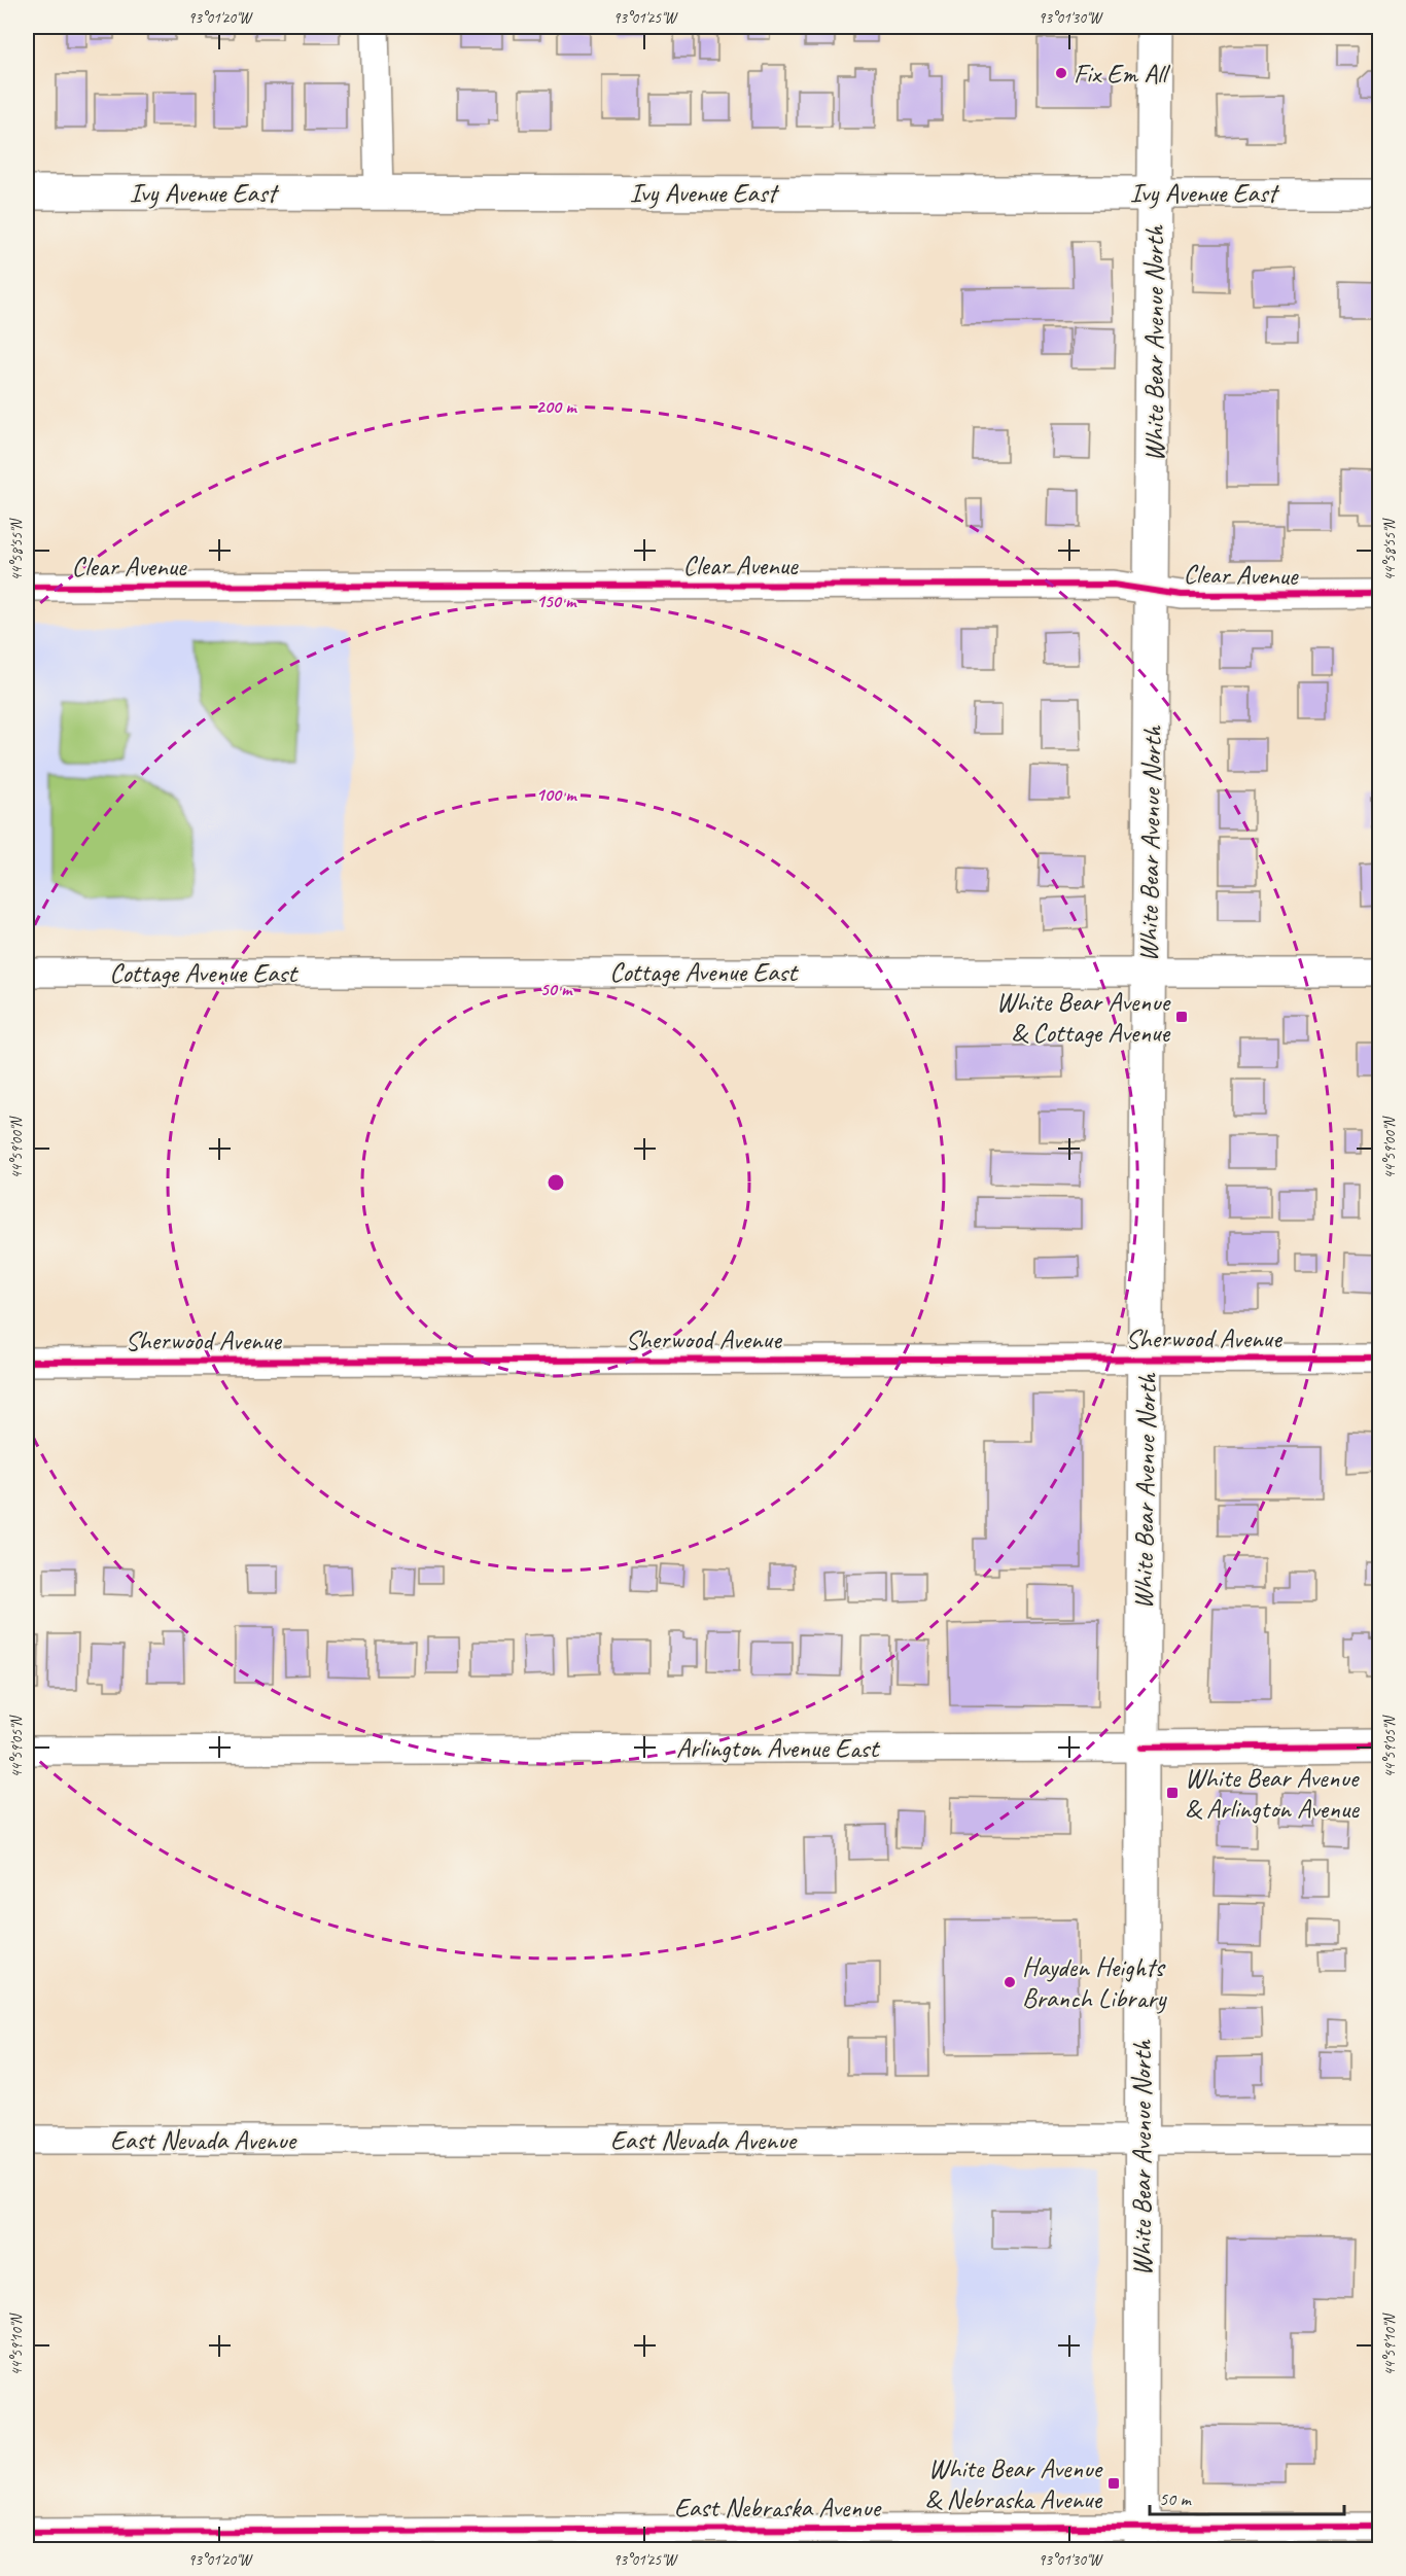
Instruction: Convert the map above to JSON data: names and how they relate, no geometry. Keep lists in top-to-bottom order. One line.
{"streets":{"main road":["Ivy Avenue East","White Bear Avenue North","Arlington Avenue East"],"street":["Clear Avenue","Cottage Avenue East","Sherwood Avenue","East Nevada Avenue","East Nebraska Avenue"]},"crossings":[["Ivy Avenue East","White Bear Avenue North"],["White Bear Avenue North","Clear Avenue"],["White Bear Avenue North","Cottage Avenue East"],["White Bear Avenue North","Sherwood Avenue"],["White Bear Avenue North","Arlington Avenue East"],["White Bear Avenue North","East Nevada Avenue"],["White Bear Avenue North","East Nebraska Avenue"]],"places":{"other":["Fix Em All","Hayden Heights Branch Library"],"transit":["White Bear Avenue & Cottage Avenue","White Bear Avenue & Arlington Avenue","White Bear Avenue & Nebraska Avenue"]},"scale_bar":"50 m","coordinates":["93°01'20\"W","93°01'25\"W","93°01'30\"W","44°58'55\"N","44°59'00\"N","44°59'05\"N","44°59'10\"N"],"rings":["200 m","150 m","100 m","50 m"]}
